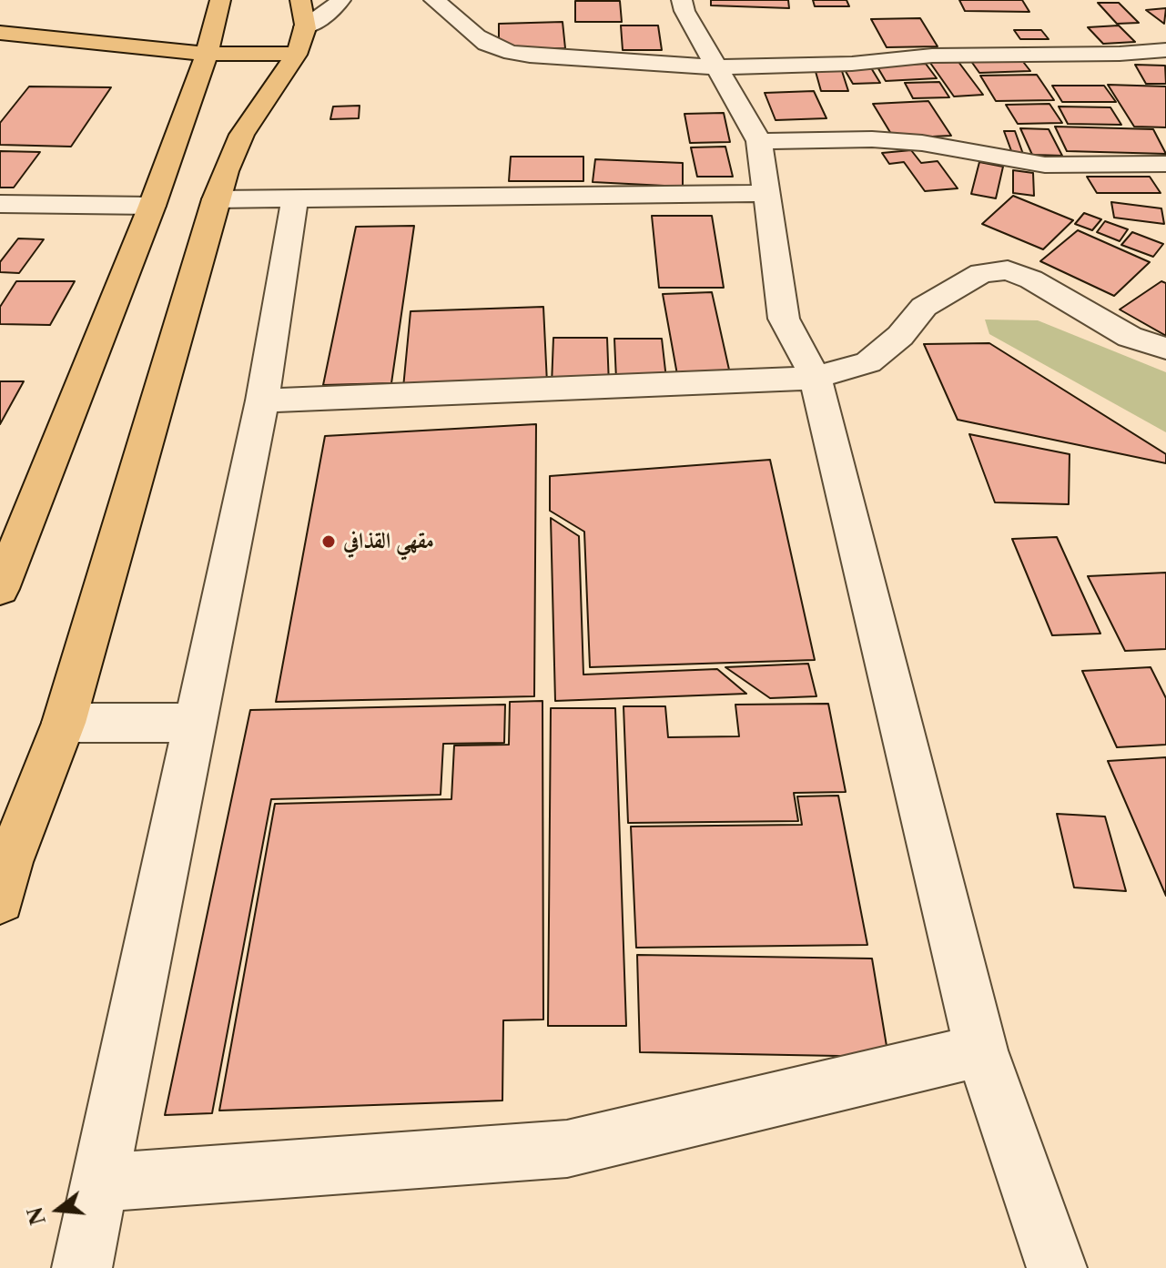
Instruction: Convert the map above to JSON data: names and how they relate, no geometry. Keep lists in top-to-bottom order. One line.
{"places":["مقهي القذافي"],"north":"left"}
